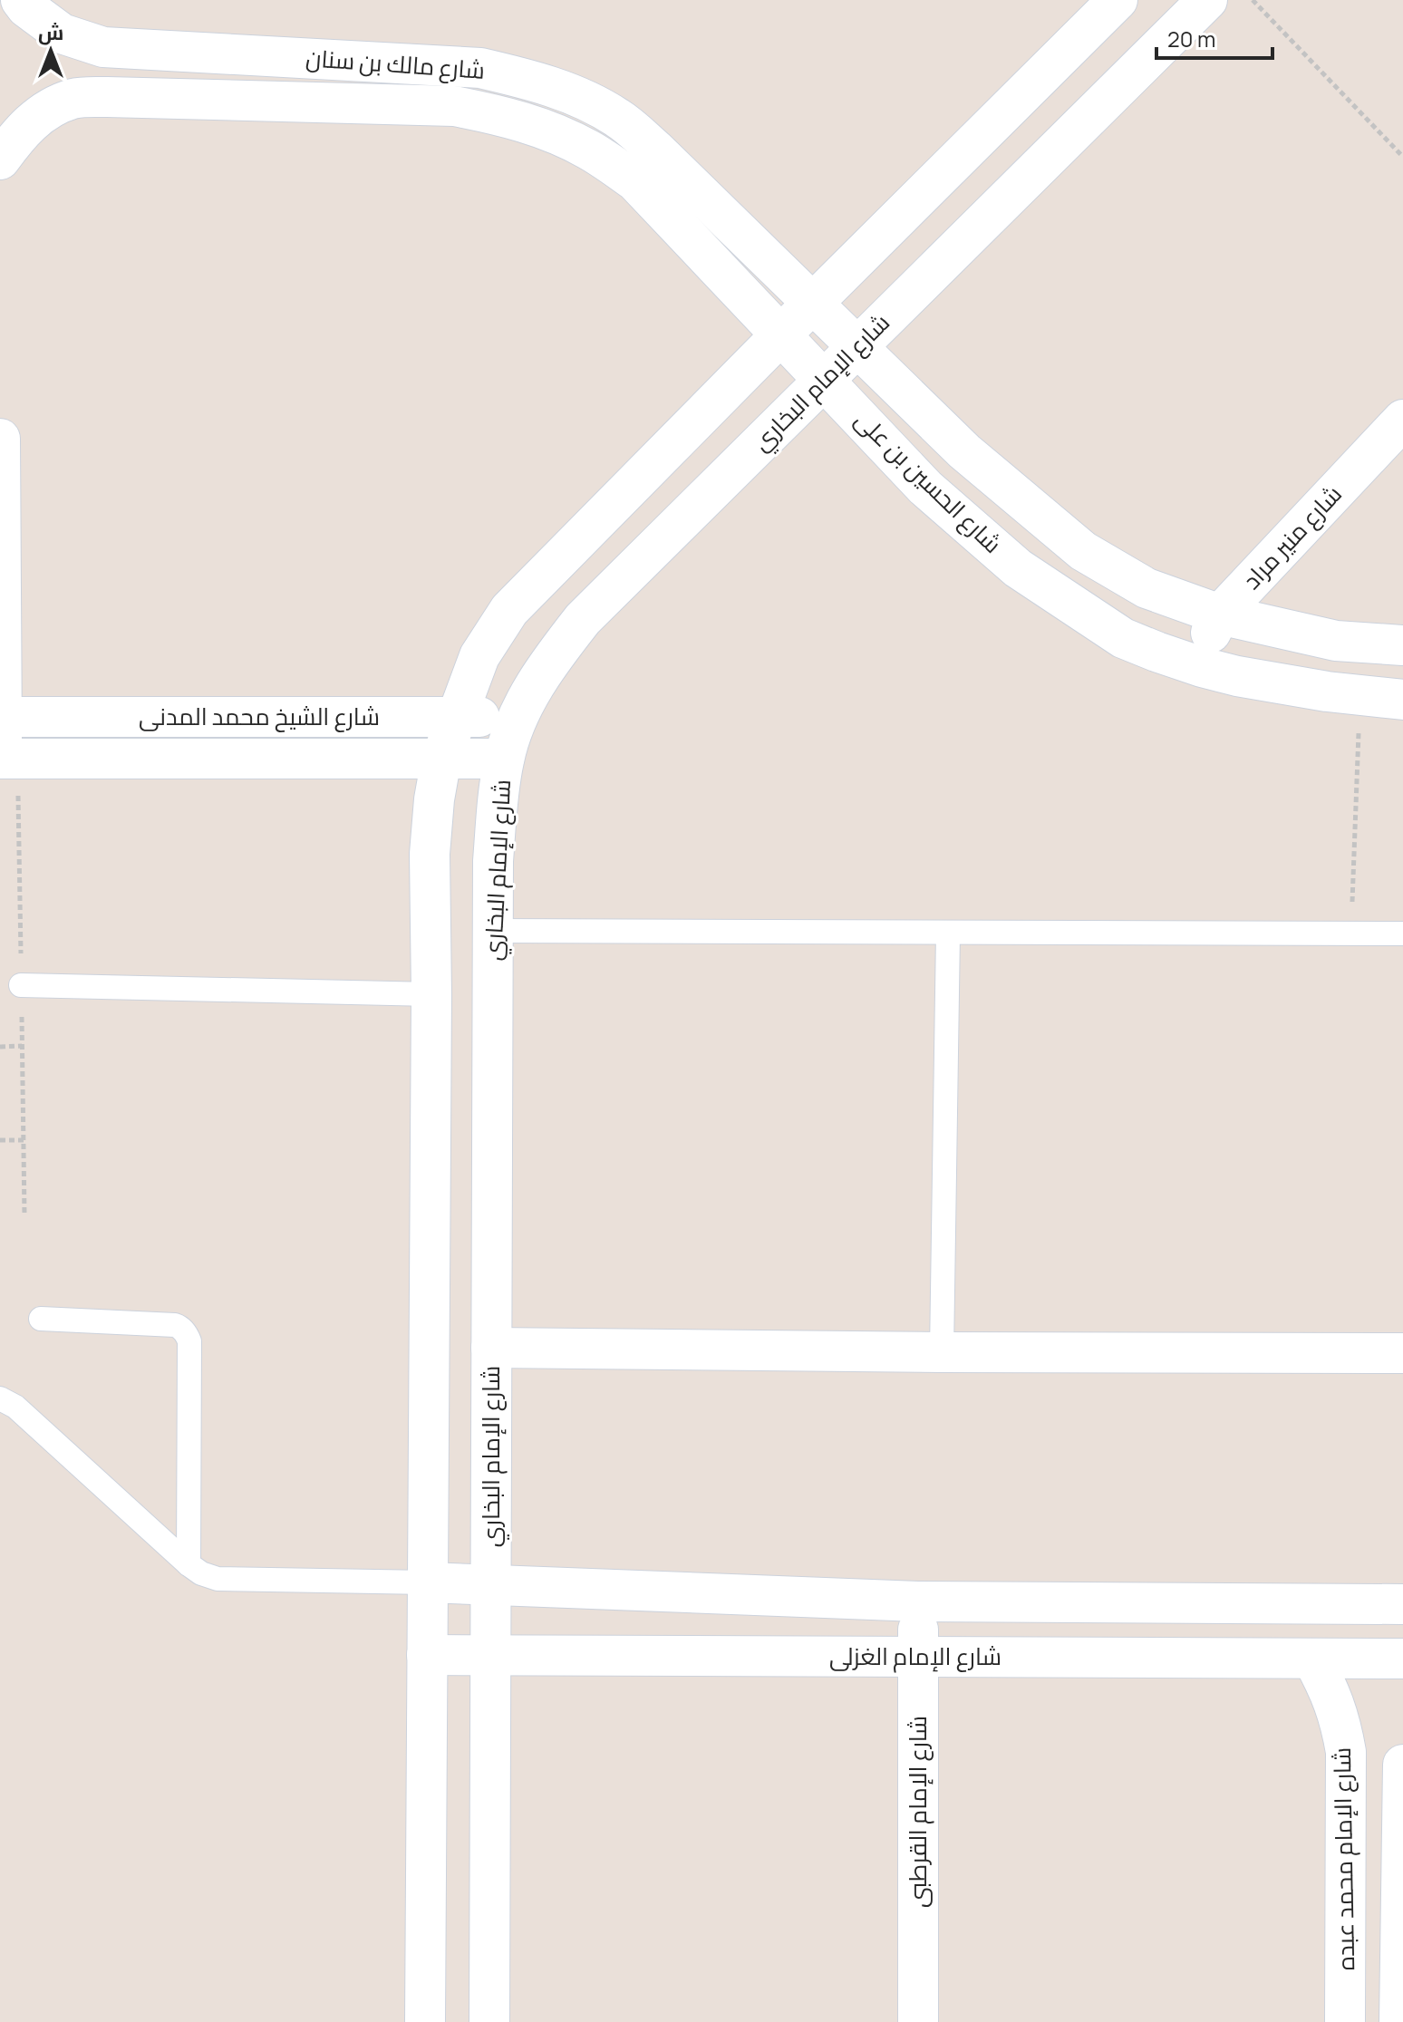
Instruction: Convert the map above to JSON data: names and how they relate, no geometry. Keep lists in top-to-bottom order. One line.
{"streets":{"street":["شارع مالك بن سنان","شارع الإمام البخاري","شارع الحسين بن على","شارع منير مراد","شارع الشيخ محمد المدنى","شارع الإمام الغزلى","شارع الإمام القرطبى","شارع الإمام محمد عبده"]},"crossings":[["شارع مالك بن سنان","شارع الإمام البخاري"],["شارع مالك بن سنان","شارع الحسين بن على"],["شارع الإمام البخاري","شارع الحسين بن على"],["شارع الإمام البخاري","شارع الشيخ محمد المدنى"],["شارع الإمام البخاري","شارع الإمام الغزلى"],["شارع الحسين بن على","شارع منير مراد"],["شارع الإمام الغزلى","شارع الإمام القرطبى"],["شارع الإمام الغزلى","شارع الإمام محمد عبده"]],"scale_bar":"20 m","north":"top"}
